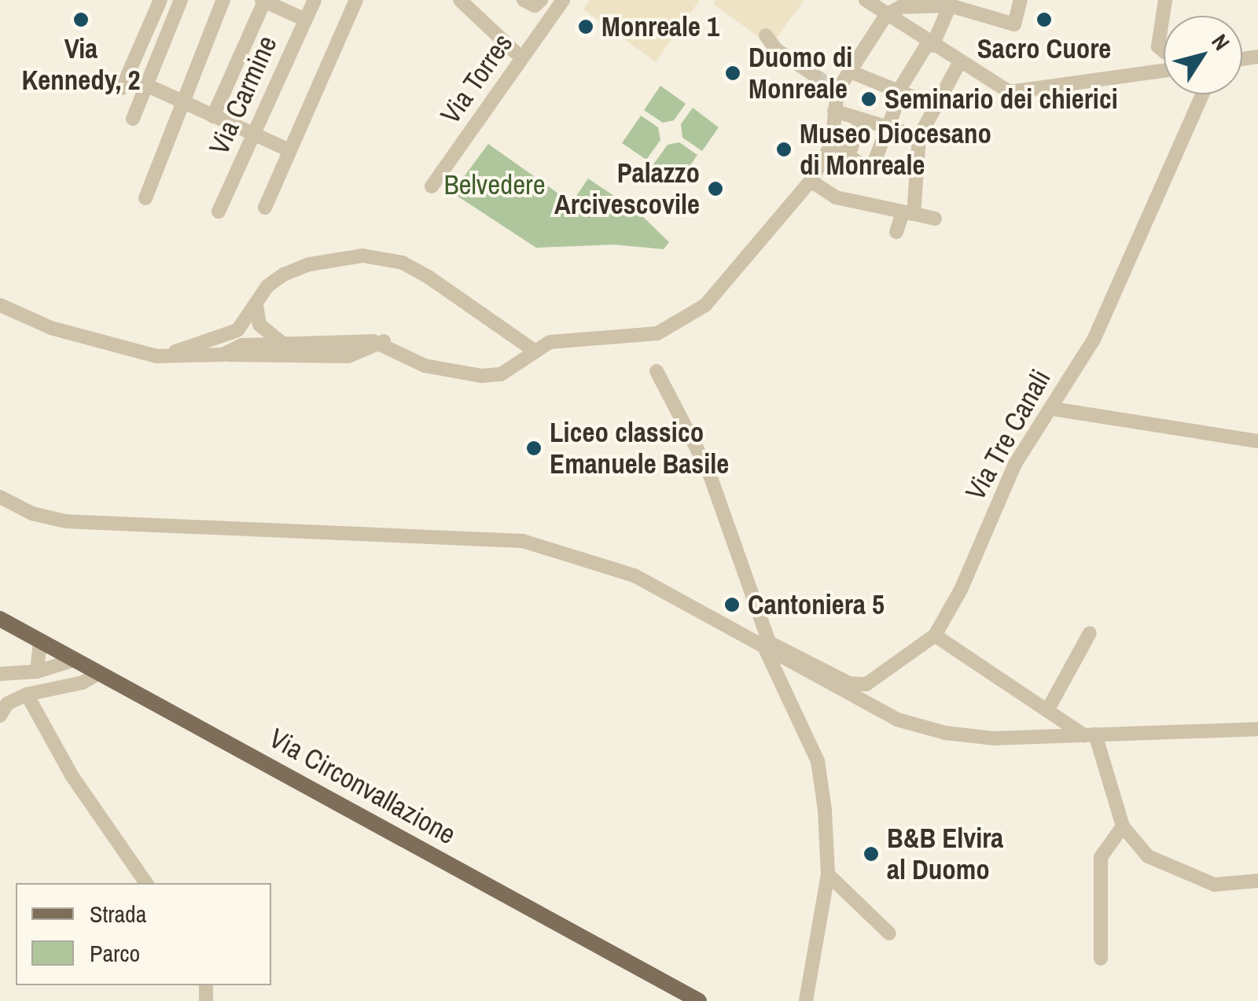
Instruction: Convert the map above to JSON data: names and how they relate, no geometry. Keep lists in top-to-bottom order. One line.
{"streets":{"main road":["Via Circonvallazione"],"street":["Via Torres","Via Carmine","Via Tre Canali"]},"parks":["Belvedere"],"places":["Via Kennedy, 2","Sacro Cuore","Monreale 1","Duomo di Monreale","Seminario dei chierici","Museo Diocesano di Monreale","Palazzo Arcivescovile","Liceo classico Emanuele Basile","Cantoniera 5","B&B Elvira al Duomo"],"legend":["Strada","Parco"],"north":"top right"}
